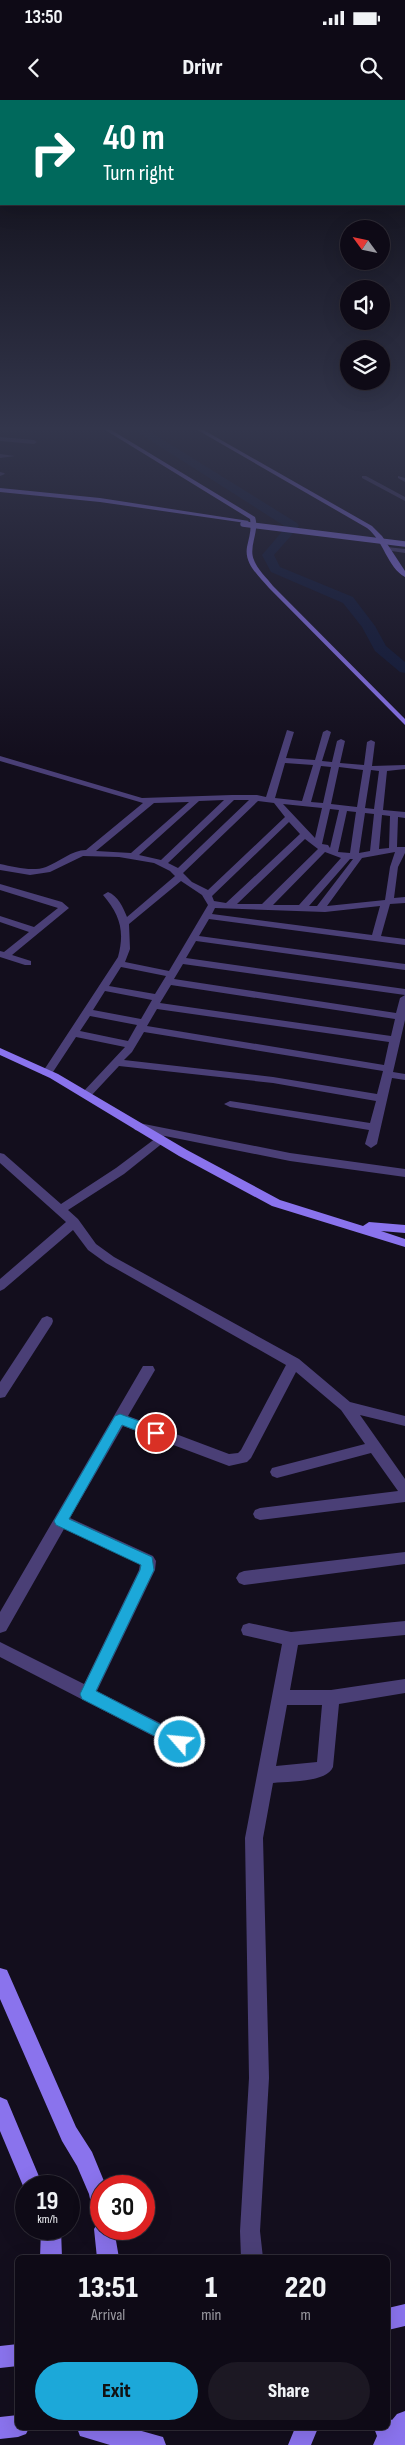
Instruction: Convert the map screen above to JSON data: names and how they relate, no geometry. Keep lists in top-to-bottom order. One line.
{"north":"top left","page":{"status":"13:50","header":"Drivr","turn":["40 m","Turn right"],"speed":"19 km/h","limit":"30","eta":["13:51","Arrival","1","min","220","m"],"buttons":["Exit","Share"]}}
